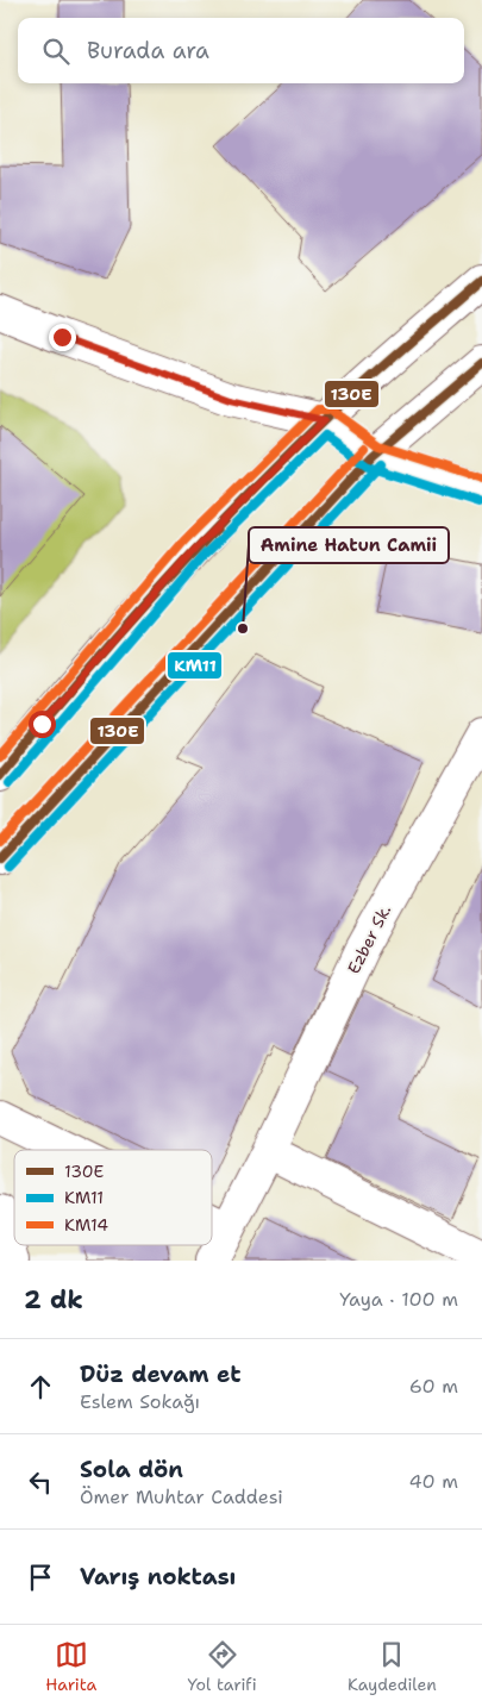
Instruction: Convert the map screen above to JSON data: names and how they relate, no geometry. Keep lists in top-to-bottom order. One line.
{"streets":{"street":["Ezber Sk."]},"places":["Amine Hatun Camii"],"lines":["transit line 130E","transit line KM14","transit line KM11"],"legend":["130E","KM11","KM14"],"page":{"search":"Burada ara","heading":["2 dk","Yaya · 100 m"],"list":[["Düz devam et","Eslem Sokağı","60 m"],["Sola dön","Ömer Muhtar Caddesi","40 m"],"Varış noktası"],"nav":["Harita","Yol tarifi","Kaydedilen"]}}
